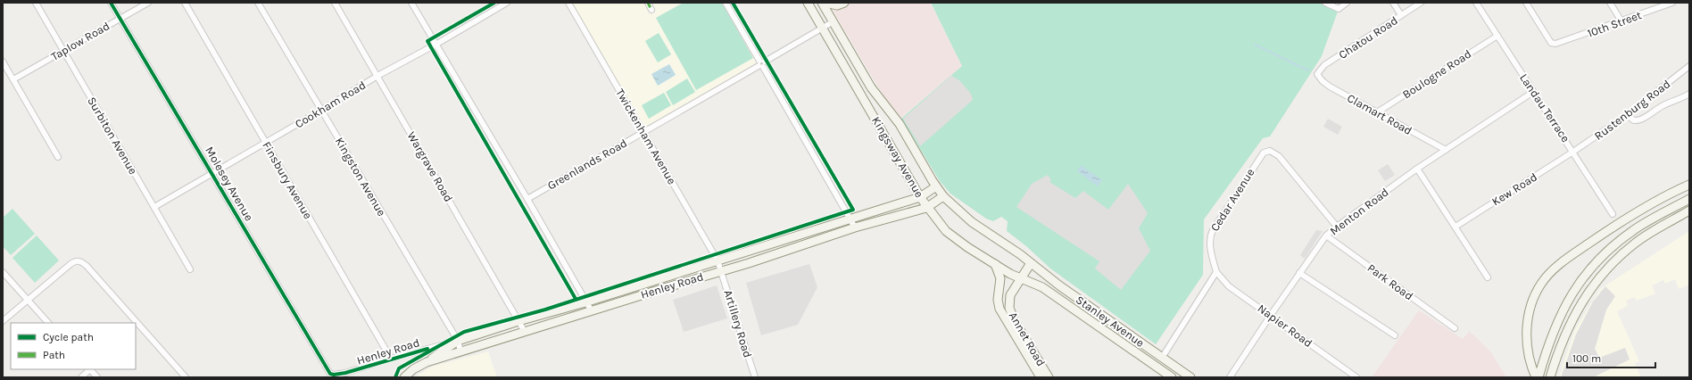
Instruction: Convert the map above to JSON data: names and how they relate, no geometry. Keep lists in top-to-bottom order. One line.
{"streets":{"main road":["Kingsway Avenue","Henley Road","Stanley Avenue","Annet Road"],"street":["10th Street","Chatou Road","Taplow Road","Boulogne Road","Cookham Road","Landau Terrace","Rustenburg Road","Clamart Road","Surbiton Avenue","Twickenham Avenue","Greenlands Road","Wargrave Road","Kingston Avenue","Finsbury Avenue","Molesey Avenue","Kew Road","Cedar Avenue","Menton Road","Park Road","Artillery Road","Napier Road"]},"crossings":[["Chatou Road","Clamart Road"],["Taplow Road","Surbiton Avenue"],["Taplow Road","Molesey Avenue"],["Boulogne Road","Landau Terrace"],["Boulogne Road","Clamart Road"],["Cookham Road","Surbiton Avenue"],["Cookham Road","Wargrave Road"],["Cookham Road","Kingston Avenue"],["Cookham Road","Finsbury Avenue"],["Cookham Road","Molesey Avenue"],["Landau Terrace","Rustenburg Road"],["Landau Terrace","Kew Road"],["Landau Terrace","Menton Road"],["Rustenburg Road","Kew Road"],["Clamart Road","Menton Road"],["Twickenham Avenue","Greenlands Road"],["Twickenham Avenue","Henley Road"],["Twickenham Avenue","Artillery Road"],["Kingsway Avenue","Greenlands Road"],["Kingsway Avenue","Henley Road"],["Kingsway Avenue","Stanley Avenue"],["Kingsway Avenue","Annet Road"],["Wargrave Road","Henley Road"],["Kingston Avenue","Henley Road"],["Finsbury Avenue","Henley Road"],["Molesey Avenue","Henley Road"],["Cedar Avenue","Menton Road"],["Cedar Avenue","Napier Road"],["Menton Road","Park Road"],["Menton Road","Napier Road"],["Henley Road","Artillery Road"],["Stanley Avenue","Annet Road"]],"legend":["Cycle path","Path"],"scale_bar":"100 m"}
